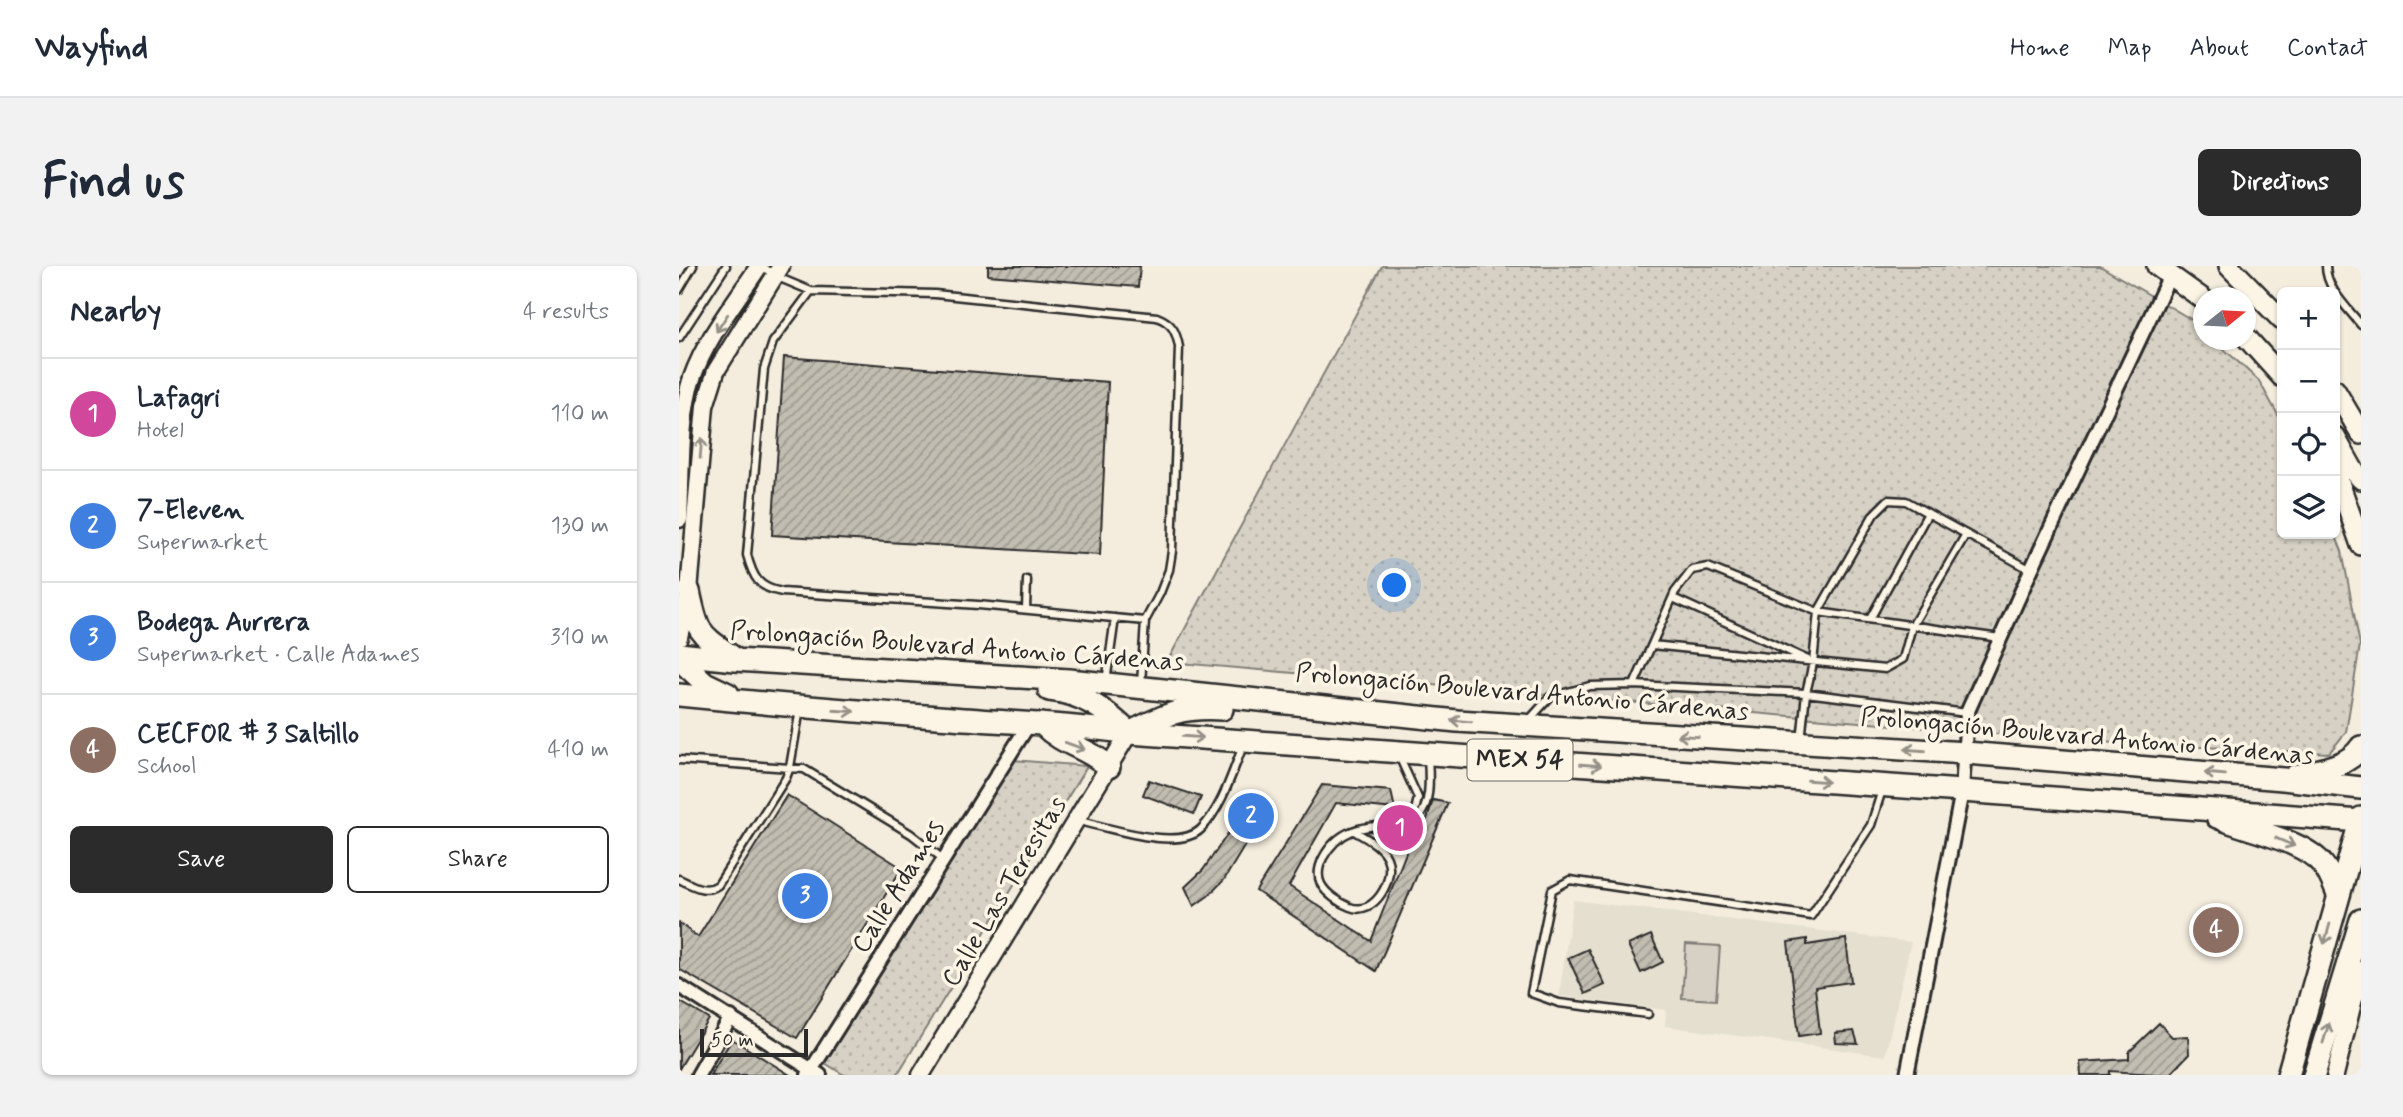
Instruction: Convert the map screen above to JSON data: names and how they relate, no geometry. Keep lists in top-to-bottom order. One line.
{"streets":{"highway":["Prolongación Boulevard Antonio Cárdenas","MEX 54"],"street":["Calle Adames","Calle Las Teresitas"]},"crossings":[["MEX 54","Calle Adames"],["MEX 54","Calle Las Teresitas"]],"scale_bar":"50 m","north":"right","page":{"header":"Wayfind","nav":["Home","Map","About","Contact"],"buttons":["Directions",["Save","Share"]],"title":"Find us","heading":["Nearby","4 results"],"map_buttons":["+","−"],"list":[{"mark":"1","name":"Lafagri","note":"Hotel","value":"110 m"},{"mark":"2","name":"7-Eleven","note":"Supermarket","value":"130 m"},{"mark":"3","name":"Bodega Aurrera","note":"Supermarket · Calle Adames","value":"310 m"},{"mark":"4","name":"CECFOR # 3 Saltillo","note":"School","value":"410 m"}],"pins":["2","1","3","4"],"scale":"50 m"}}
